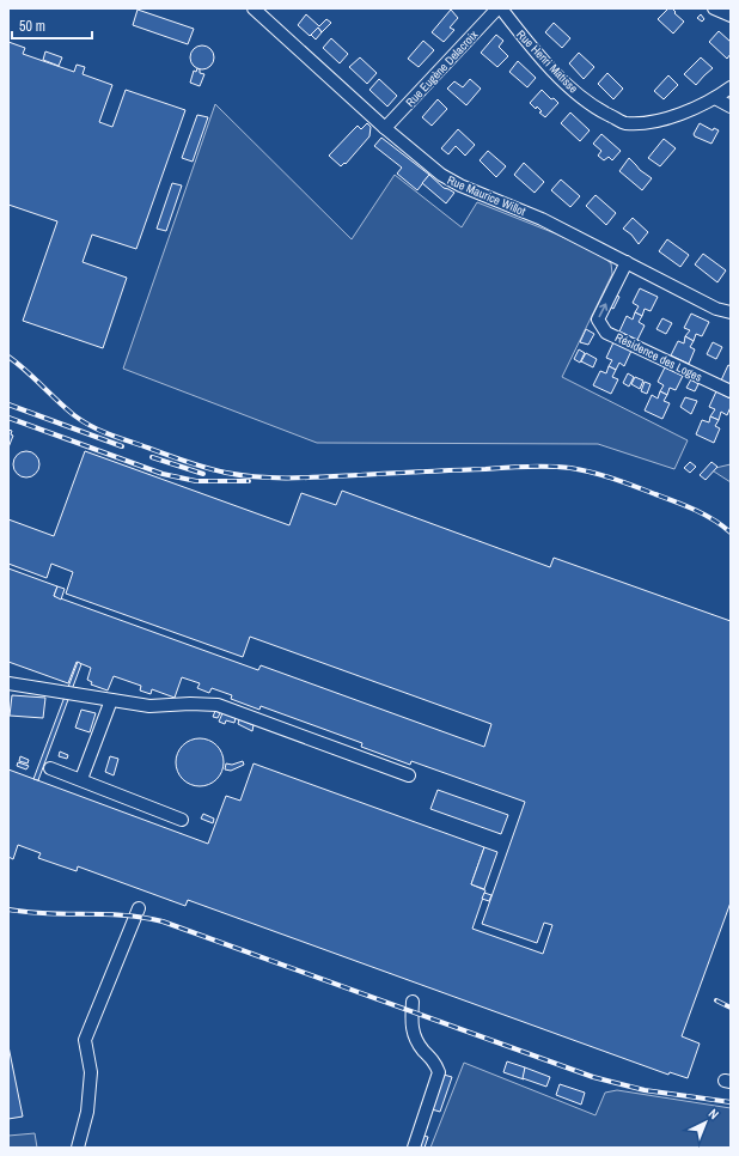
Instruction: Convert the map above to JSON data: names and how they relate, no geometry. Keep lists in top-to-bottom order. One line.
{"streets":{"street":["Rue Henri Matisse","Rue Eugène Delacroix","Rue Maurice Willot","Résidence des Loges"]},"crossings":[["Rue Henri Matisse","Rue Eugène Delacroix"],["Rue Eugène Delacroix","Rue Maurice Willot"],["Rue Maurice Willot","Résidence des Loges"]],"scale_bar":"50 m","north":"top right"}
